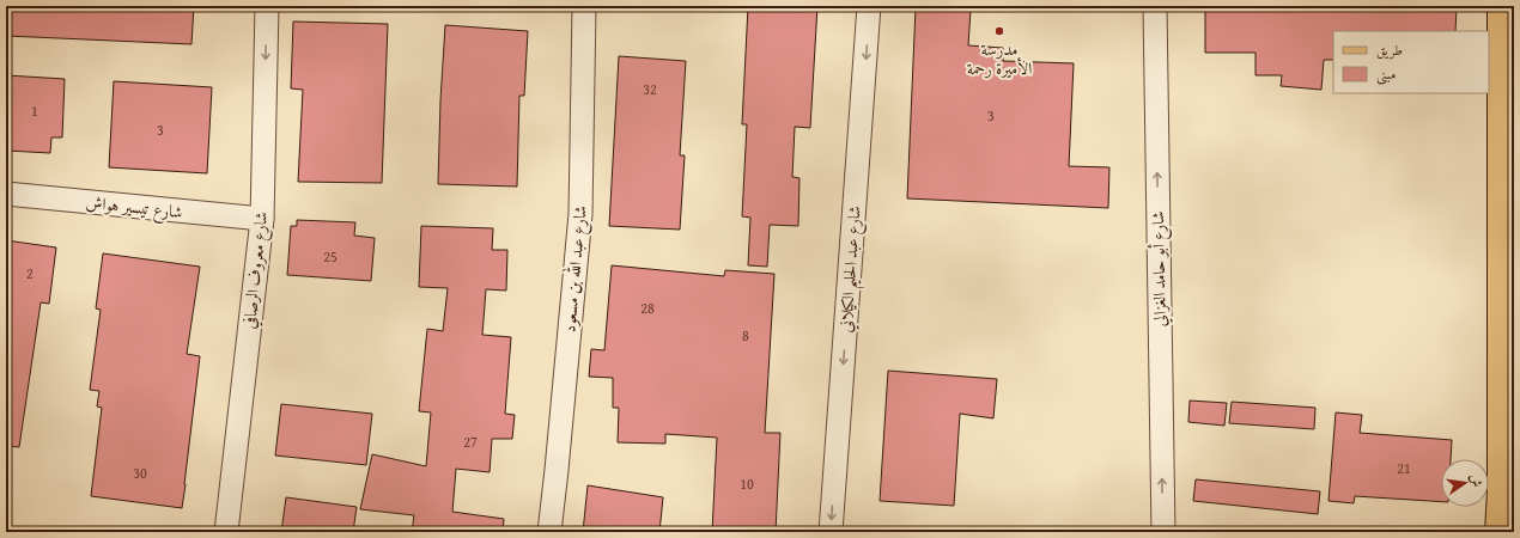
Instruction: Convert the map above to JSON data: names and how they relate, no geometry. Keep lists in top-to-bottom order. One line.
{"streets":{"street":["شارع تيسير هواش","شارع عبد الله بن مسعود","شارع عبد الحليم الكيلاني","شارع أبو حامد الغزالي","شارع معروف الرصافي"]},"crossings":[["شارع تيسير هواش","شارع معروف الرصافي"]],"one_way":["شارع عبد الحليم الكيلاني","شارع أبو حامد الغزالي","شارع معروف الرصافي"],"places":["مدرسة الأميرة رحمة"],"house_numbers":["32","1","3","3","25","2","28","8","27","21","30","10"],"legend":["طريق","مبنى"],"north":"right"}
